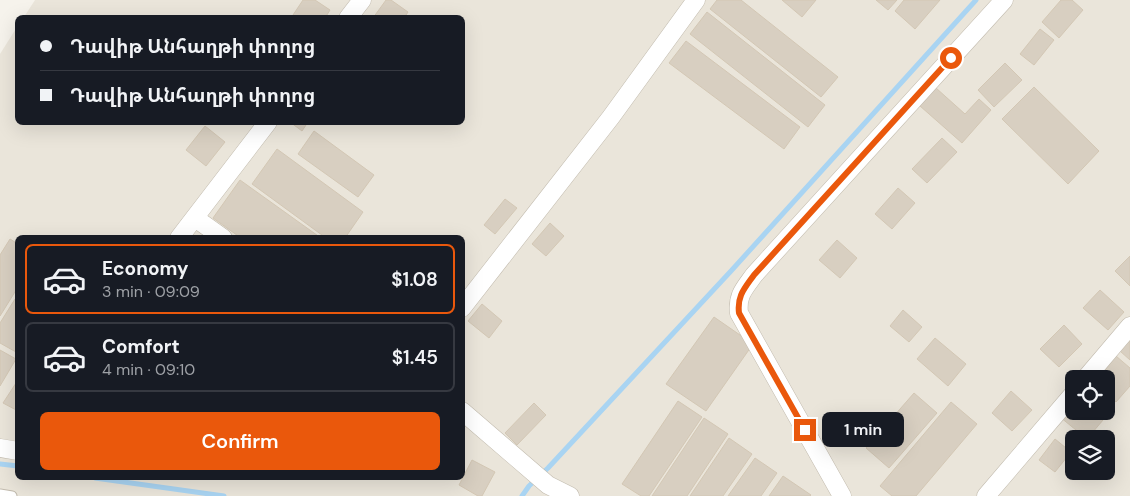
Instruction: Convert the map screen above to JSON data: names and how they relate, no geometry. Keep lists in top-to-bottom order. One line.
{"page":{"banner":["Դավիթ Անհաղթի փողոց","Դավիթ Անհաղթի փողոց"],"list":[{"name":"Economy","note":"3 min · 09:09","value":"$1.08"},{"name":"Comfort","note":"4 min · 09:10","value":"$1.45"}],"buttons":"Confirm","bubble":"1 min"}}
